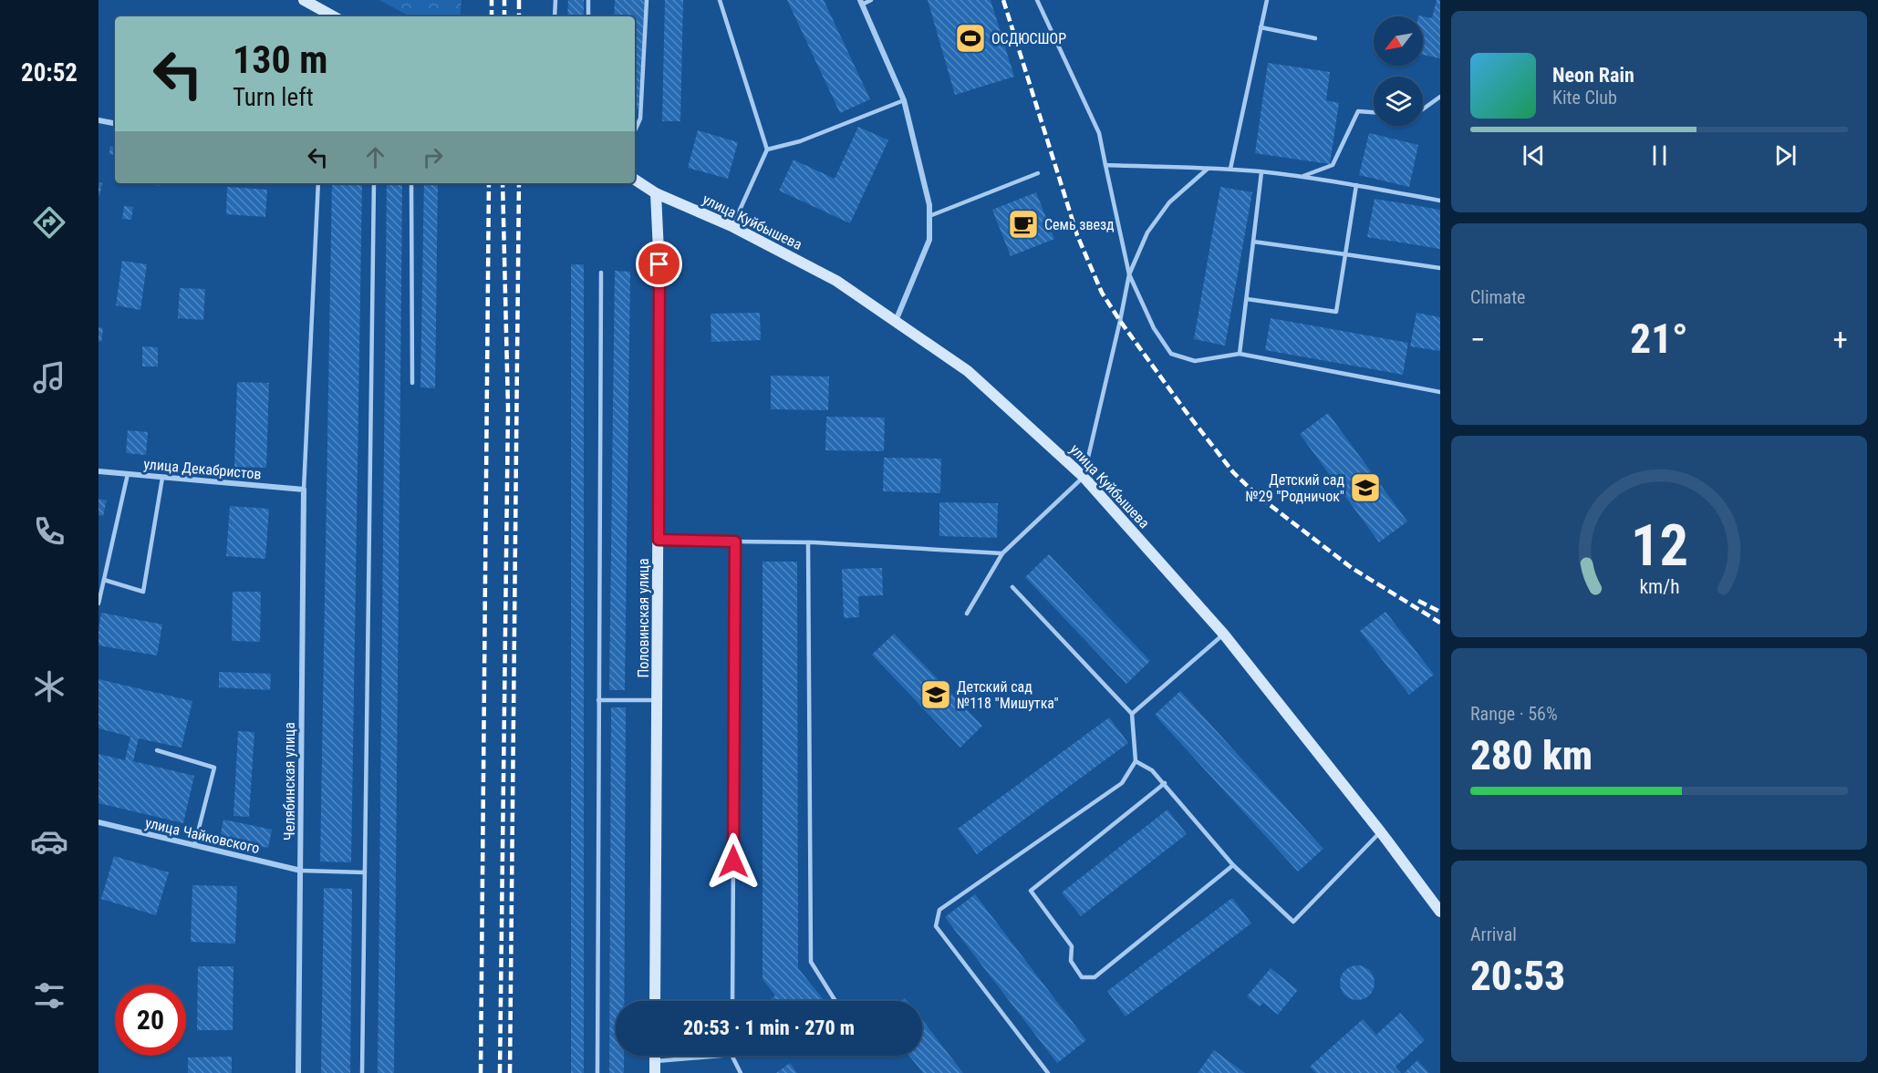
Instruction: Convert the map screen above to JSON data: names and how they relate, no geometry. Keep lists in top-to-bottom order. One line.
{"streets":{"main road":["улица Куйбышева","Половинская улица"],"street":["улица Декабристов","Челябинская улица","улица Чайковского"]},"crossings":[["улица Куйбышева","Половинская улица"],["улица Декабристов","Челябинская улица"],["Челябинская улица","улица Чайковского"]],"places":{"sports":["ОСДЮСШОР"],"cafe":["Семь звезд"],"school or university":["Детский сад №29 \"Родничок\"","Детский сад №118 \"Мишутка\""]},"north":"bottom left","page":{"tabs":"20:52","turn":["130 m","Turn left"],"song":["Neon Rain","Kite Club"],"tile":["Climate",["Range · 56%","280 km"],["Arrival","20:53"]],"heat":["−","21°","+"],"limit":"20","trip":"20:53 · 1 min · 270 m","gauge":["12","km/h"]}}
